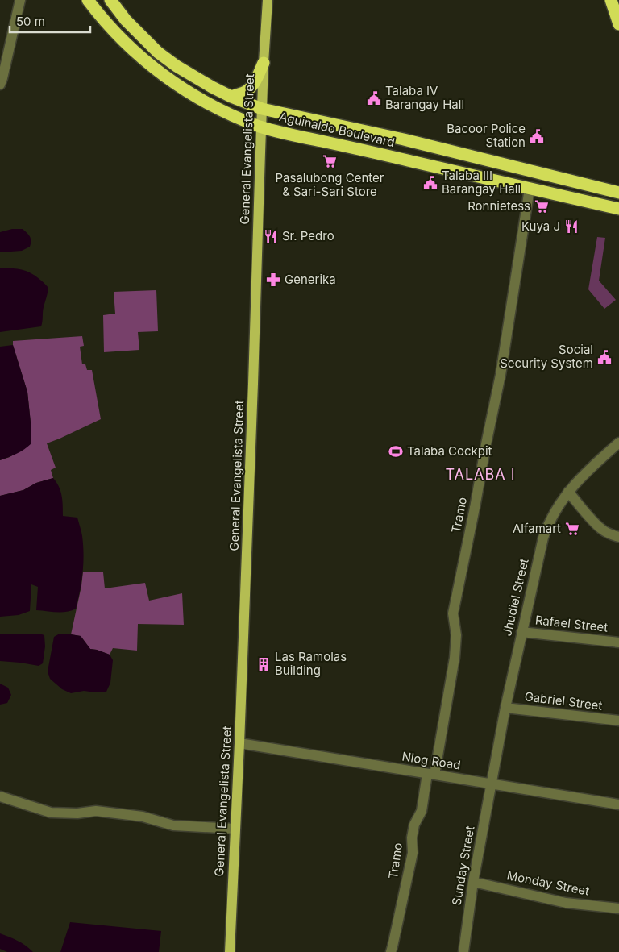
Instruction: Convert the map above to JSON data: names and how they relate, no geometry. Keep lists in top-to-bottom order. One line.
{"streets":{"highway":["Aguinaldo Boulevard"],"main road":["General Evangelista Street"],"street":["Tramo","Jhudiel Street","Rafael Street","Gabriel Street","Niog Road","Sunday Street","Monday Street"]},"crossings":[["Aguinaldo Boulevard","General Evangelista Street"],["Aguinaldo Boulevard","Tramo"],["General Evangelista Street","Niog Road"],["Tramo","Niog Road"],["Jhudiel Street","Rafael Street"],["Jhudiel Street","Gabriel Street"],["Jhudiel Street","Niog Road"],["Jhudiel Street","Sunday Street"],["Niog Road","Sunday Street"],["Sunday Street","Monday Street"]],"districts":["TALABA I"],"places":{"public building":["Talaba IV Barangay Hall","Bacoor Police Station","Talaba III Barangay Hall","Social Security System"],"supermarket":["Pasalubong Center & Sari-Sari Store","Ronnietess","Alfamart"],"restaurant":["Kuya J","Sr. Pedro"],"pharmacy":["Generika"],"sports":["Talaba Cockpit"],"building":["Las Ramolas Building"]},"scale_bar":"50 m"}
